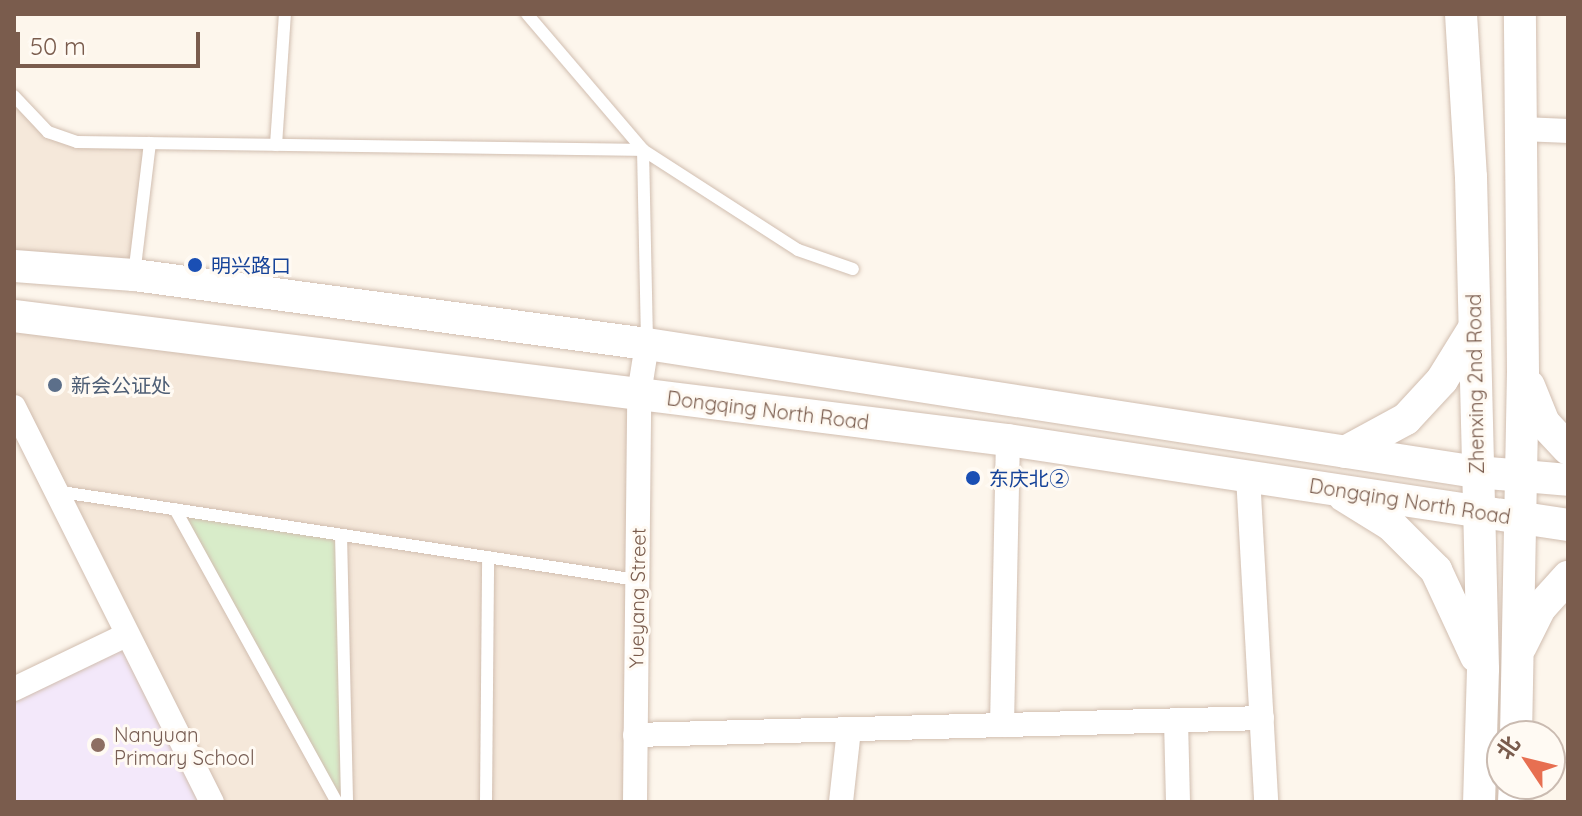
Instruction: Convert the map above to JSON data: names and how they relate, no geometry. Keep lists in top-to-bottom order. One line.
{"streets":{"street":["Zhenxing 2nd Road","Dongqing North Road","Yueyang Street"]},"crossings":[["Zhenxing 2nd Road","Dongqing North Road"],["Dongqing North Road","Yueyang Street"]],"places":["明兴路口","新会公证处","东庆北②","Nanyuan Primary School"],"scale_bar":"50 m","north":"top left"}
